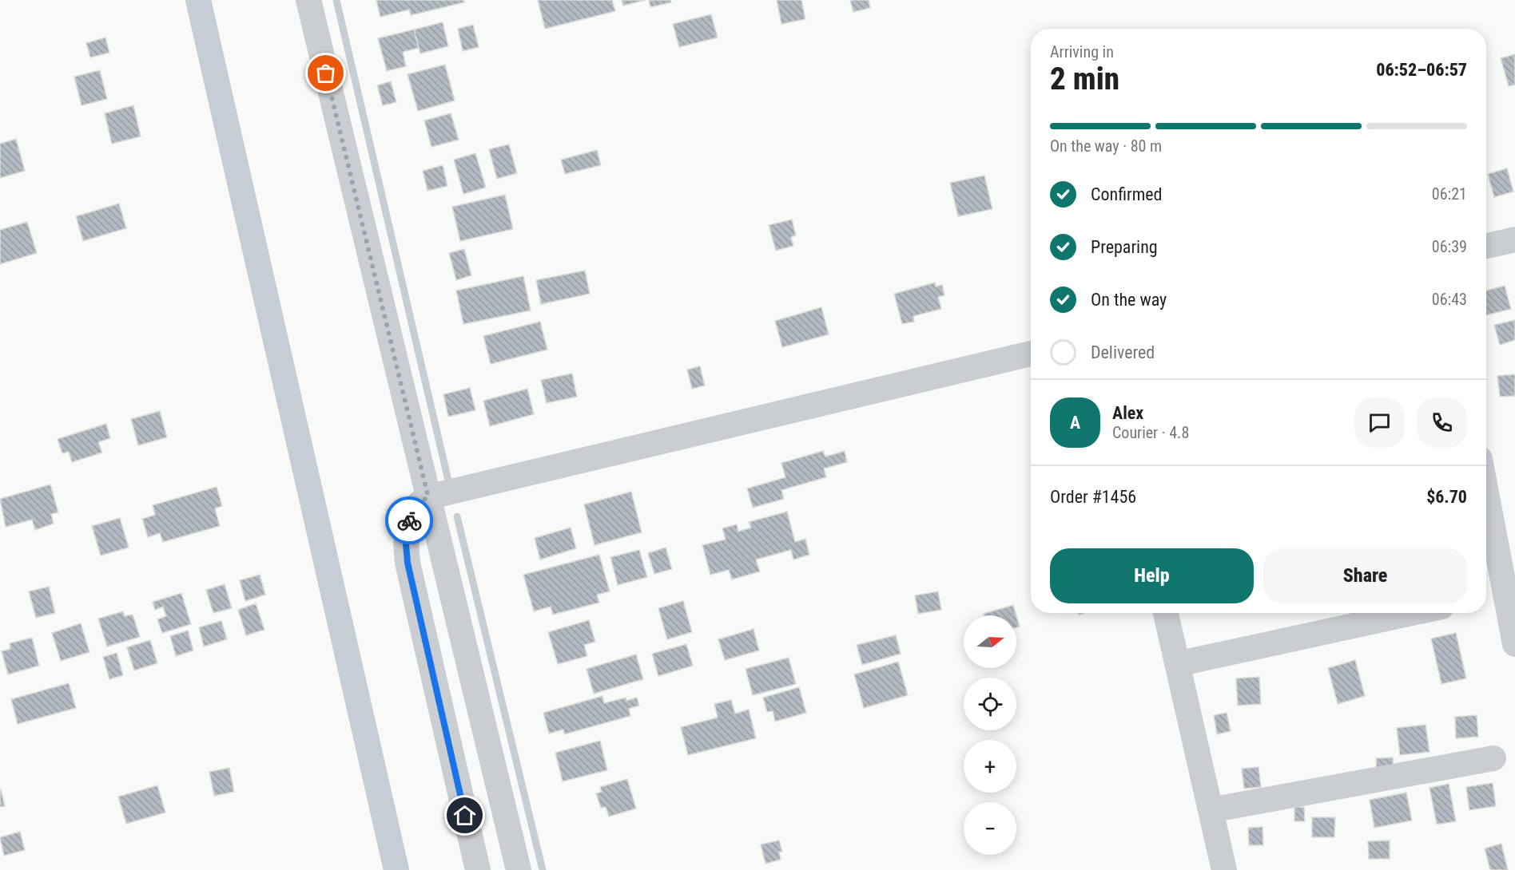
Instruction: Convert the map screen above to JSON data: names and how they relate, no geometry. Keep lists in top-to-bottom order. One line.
{"north":"right","page":{"heading":["2 min","Arriving in","06:52–06:57"],"panel":["Alex","Courier · 4.8","Order #1456","$6.70"],"bar":"On the way · 80 m","list":[["Confirmed","06:21"],["Preparing","06:39"],["On the way","06:43"],"Delivered"],"round":"A","buttons":["Help","Share"],"map_buttons":["+","−"]}}
